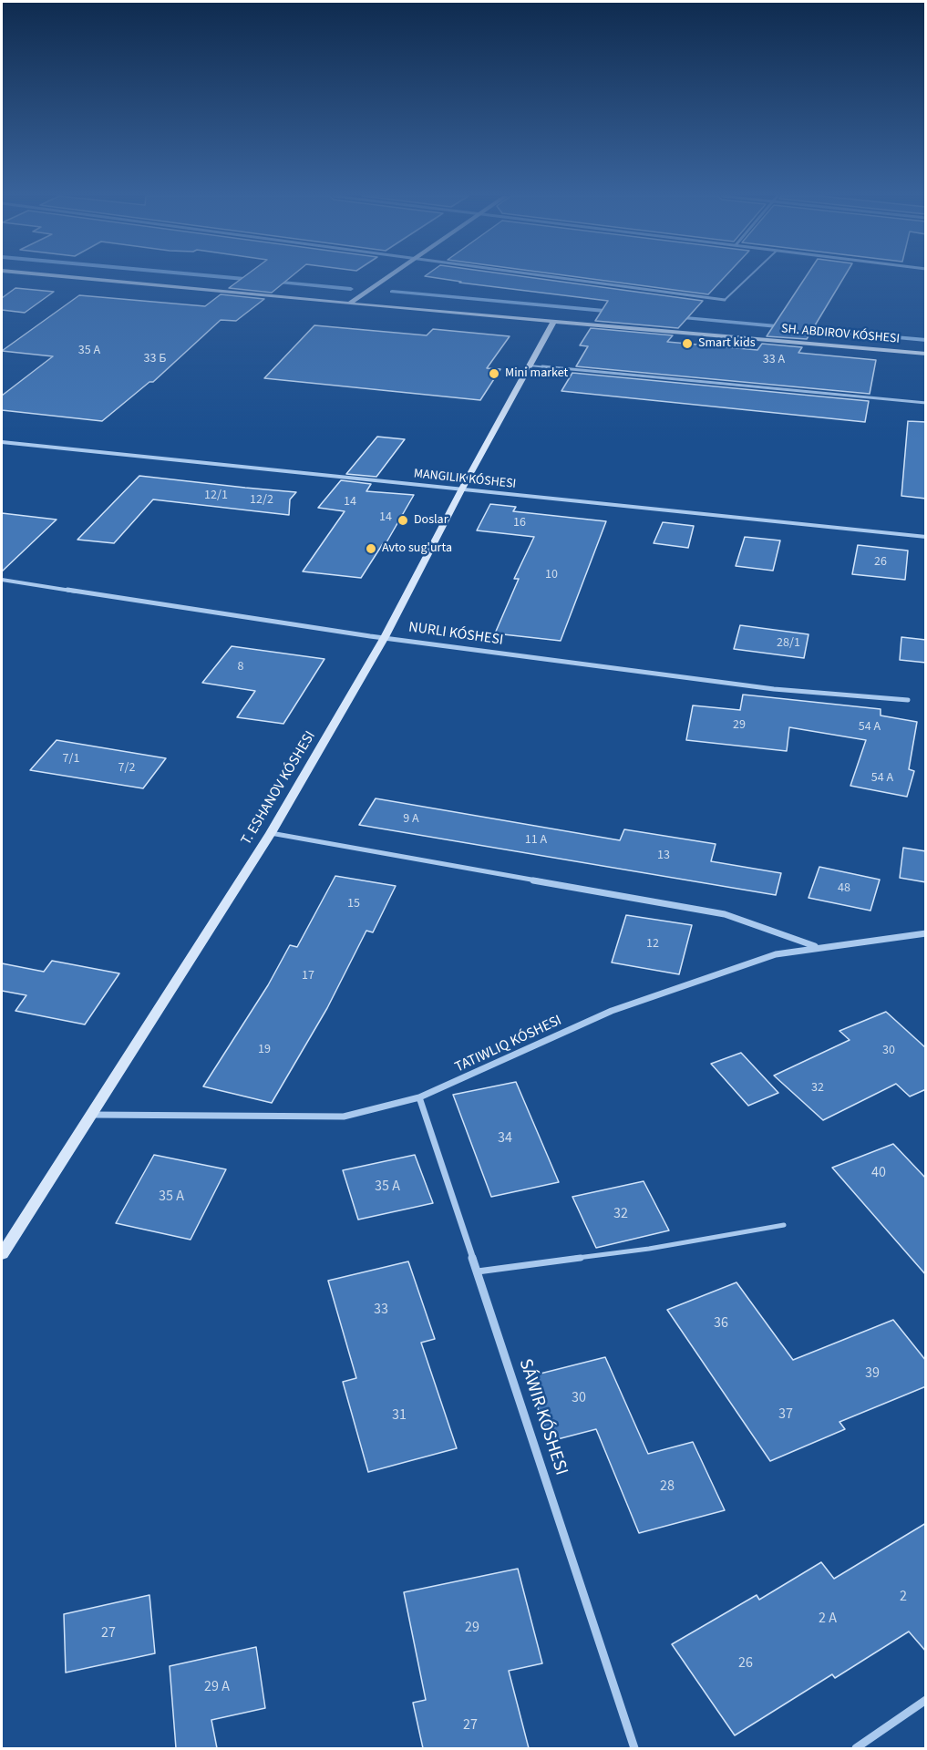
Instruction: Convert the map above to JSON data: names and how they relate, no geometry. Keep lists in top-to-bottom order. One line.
{"streets":{"main road":["SH. ABDIROV KÓSHESI","T. ESHANOV KÓSHESI"],"street":["MANGILIK KÓSHESI","SÁWIR KÓSHESI"]},"crossings":[["SH. ABDIROV KÓSHESI","T. ESHANOV KÓSHESI"],["MANGILIK KÓSHESI","T. ESHANOV KÓSHESI"]],"places":["Smart kids","Mini market","Doslar","Avto sug'urta"],"house_numbers":["35 А","33 Б","33 А","12/1","12/2","14","14","16","26","10","28/1","8","29","54 А","7/1","7/2","54 А","9 А","11 А","13","48","15","12","17","19","30","32","34","40","35 А","35 А","32","33","36","39","30","37","31","28","2","2 А","29","27","26","29 А","27"]}
